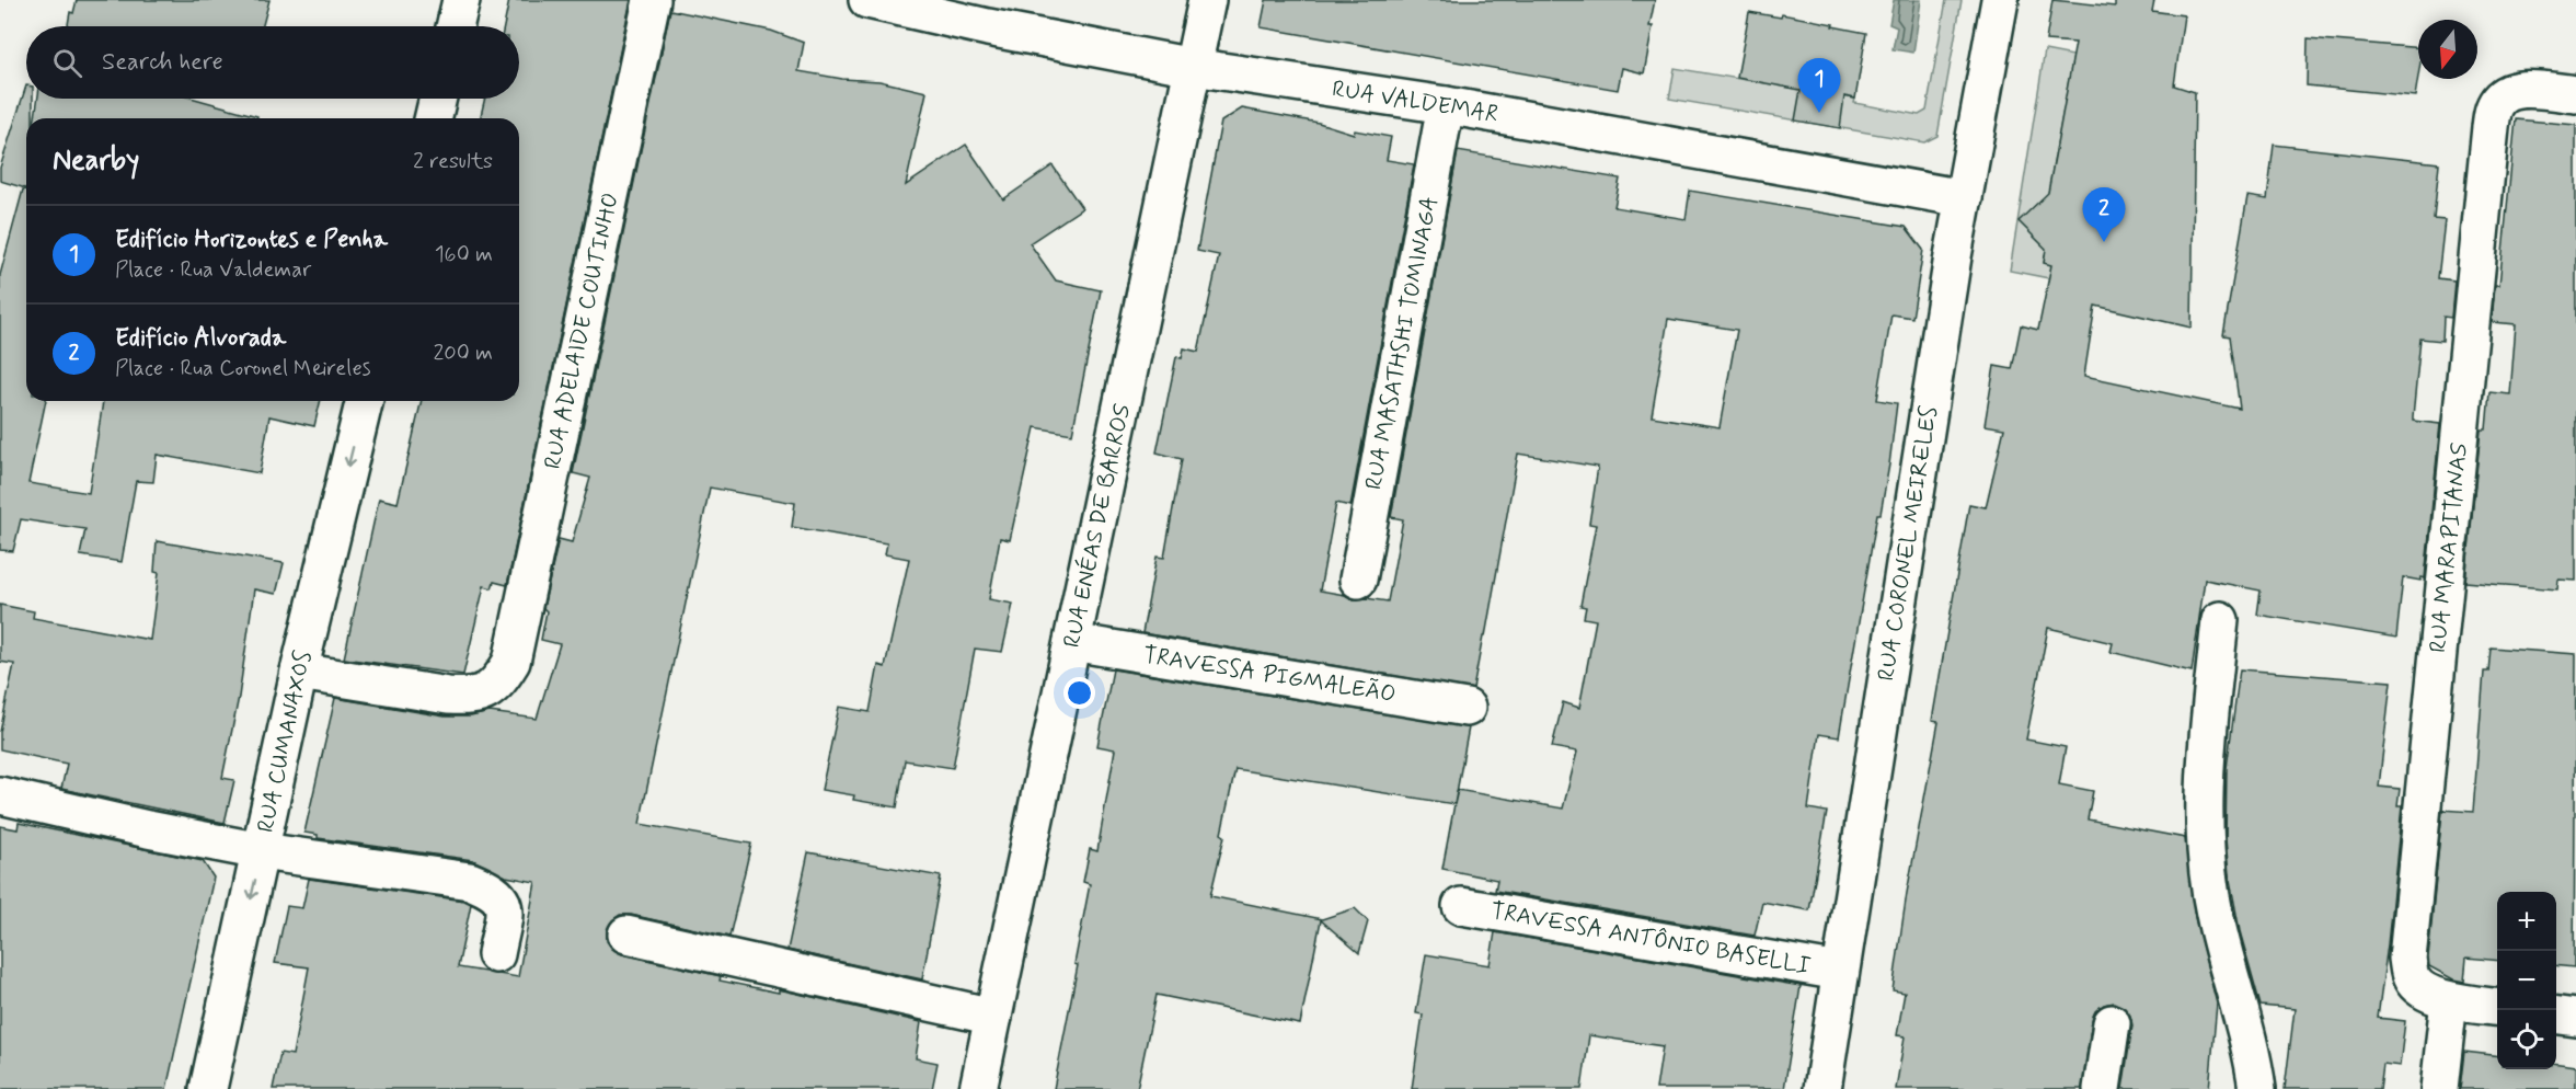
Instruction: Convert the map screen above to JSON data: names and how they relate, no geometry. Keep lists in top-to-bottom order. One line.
{"streets":{"street":["RUA VALDEMAR","RUA ADELAIDE COUTINHO","RUA MASATHSHI TOMINAGA","RUA ENÉAS DE BARROS","RUA CORONEL MEIRELES","RUA MARAPITANAS","TRAVESSA PIGMALEÃO","RUA CUMANAXOS","TRAVESSA ANTÔNIO BASELLI"]},"crossings":[["RUA VALDEMAR","RUA MASATHSHI TOMINAGA"],["RUA VALDEMAR","RUA ENÉAS DE BARROS"],["RUA VALDEMAR","RUA CORONEL MEIRELES"],["RUA ADELAIDE COUTINHO","RUA CUMANAXOS"],["RUA ENÉAS DE BARROS","TRAVESSA PIGMALEÃO"],["RUA CORONEL MEIRELES","TRAVESSA ANTÔNIO BASELLI"]],"one_way":["RUA CUMANAXOS"],"north":"bottom","page":{"search":"Search here","pins":["1","2"],"heading":["Nearby","2 results"],"list":[{"mark":"1","name":"Edifício Horizontes e Penha","note":"Place · Rua Valdemar","value":"160 m"},{"mark":"2","name":"Edifício Alvorada","note":"Place · Rua Coronel Meireles","value":"200 m"}],"map_buttons":["+","−"]}}
